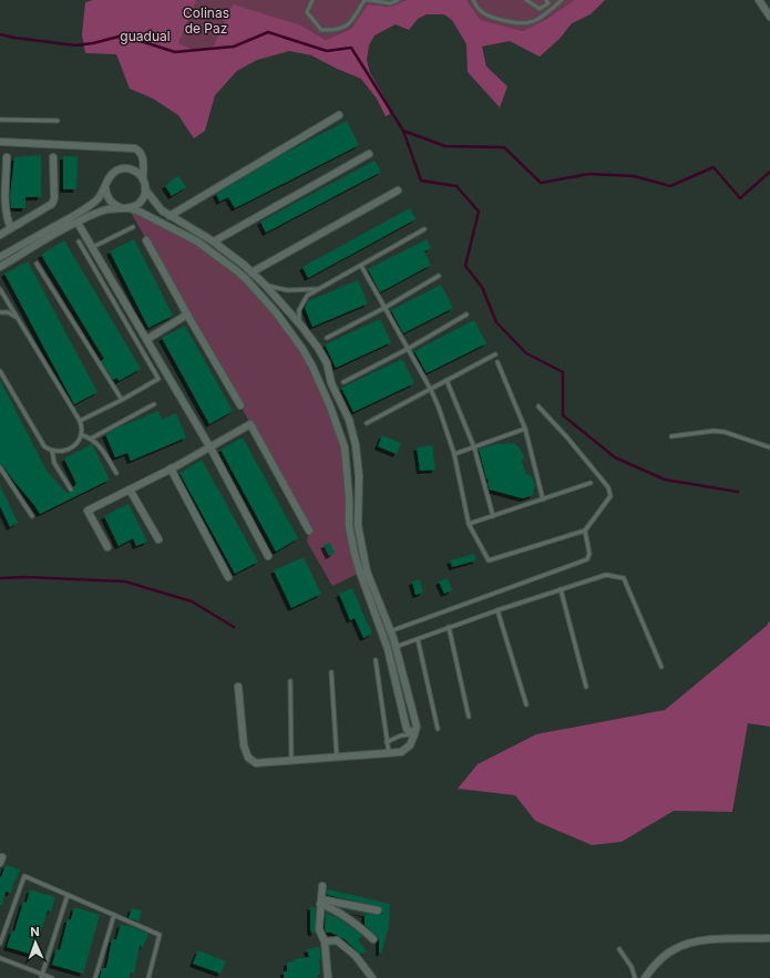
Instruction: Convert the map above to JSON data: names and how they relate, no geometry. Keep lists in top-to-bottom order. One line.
{"parks":["Colinas de Paz","guadual"],"north":"top"}
